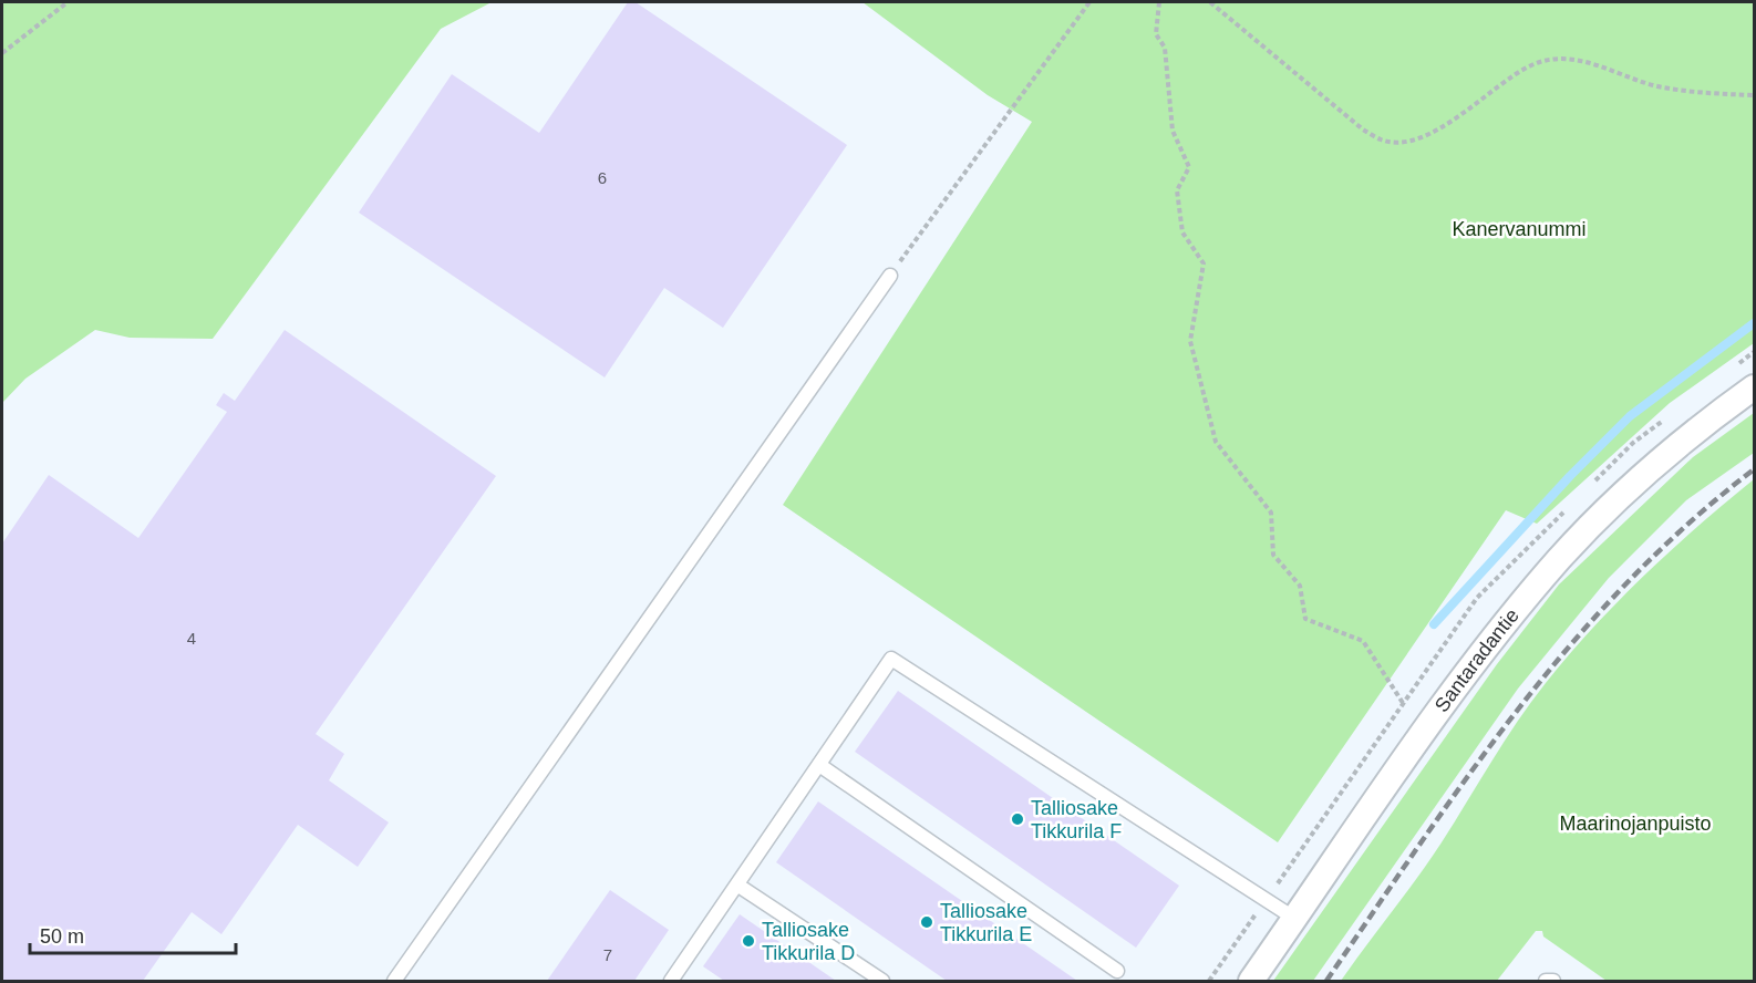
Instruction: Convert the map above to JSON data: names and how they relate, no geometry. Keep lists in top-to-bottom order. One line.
{"streets":{"street":["Santaradantie"]},"parks":["Kanervanummi","Maarinojanpuisto"],"places":["Talliosake Tikkurila F","Talliosake Tikkurila E","Talliosake Tikkurila D"],"house_numbers":["6","4","7"],"scale_bar":"50 m"}
